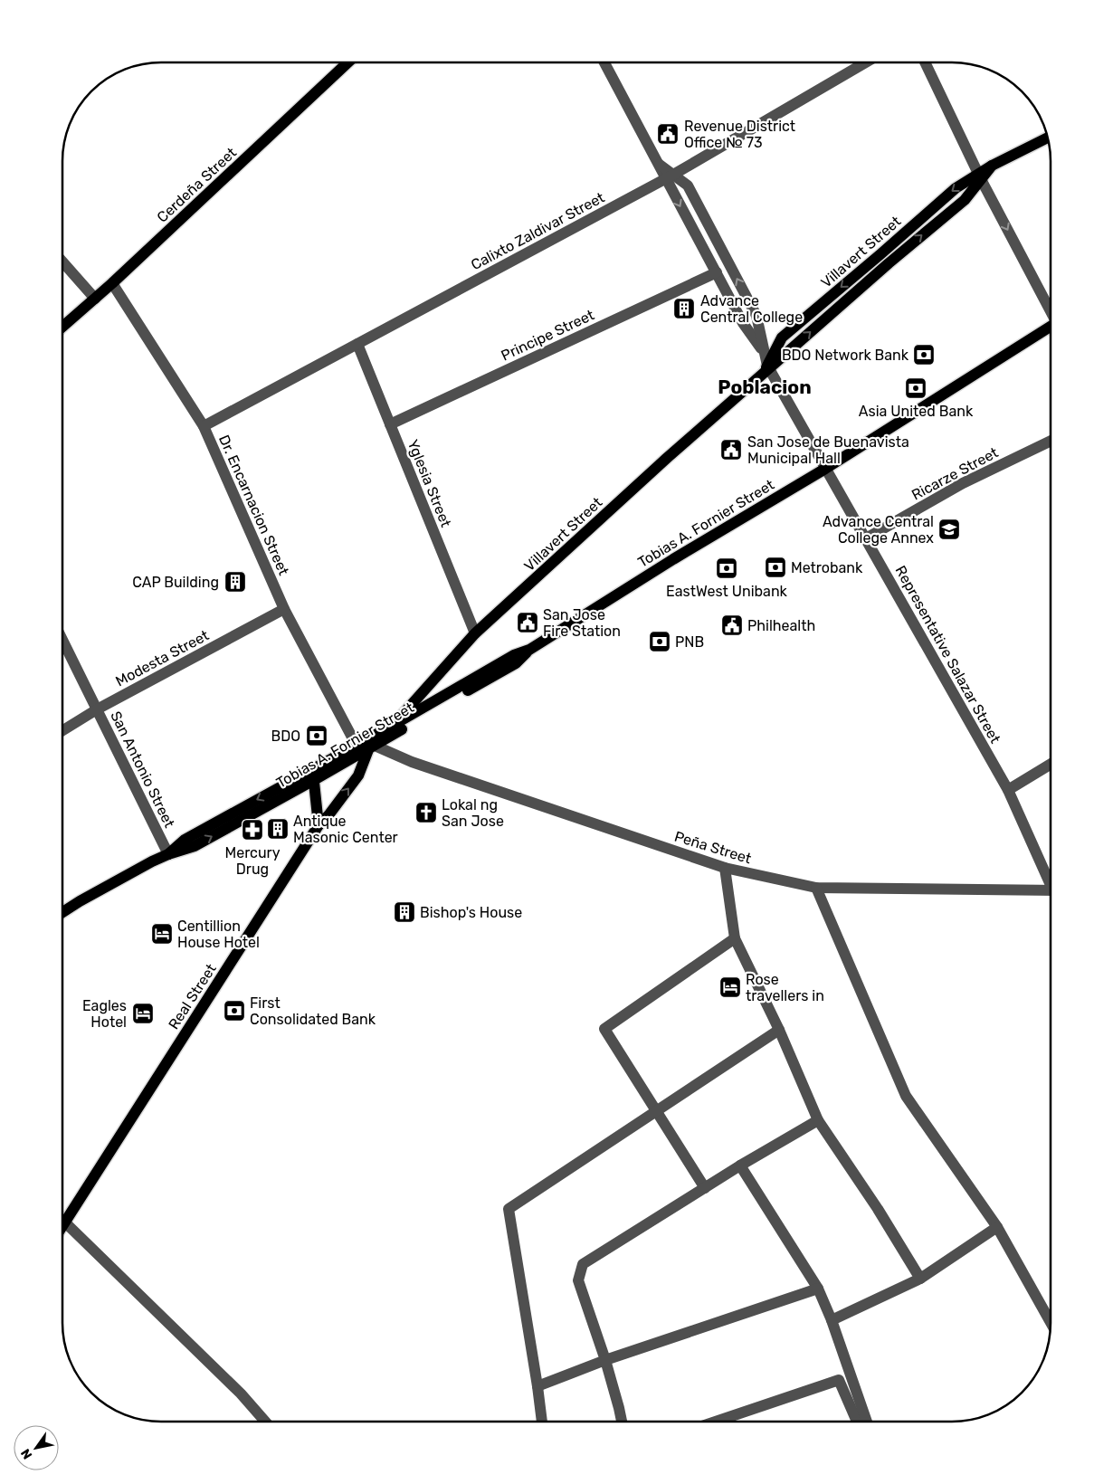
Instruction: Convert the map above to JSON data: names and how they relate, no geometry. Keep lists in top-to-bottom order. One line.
{"streets":{"main road":["Cerdeña Street","Villavert Street","Tobias A. Fornier Street","Real Street"],"street":["Calixto Zaldivar Street","Principe Street","Ricarze Street","Yglesia Street","Dr. Encarnacion Street","Representative Salazar Street","Modesta Street","San Antonio Street","Peña Street"]},"crossings":[["Cerdeña Street","Dr. Encarnacion Street"],["Calixto Zaldivar Street","Yglesia Street"],["Calixto Zaldivar Street","Dr. Encarnacion Street"],["Calixto Zaldivar Street","Representative Salazar Street"],["Villavert Street","Yglesia Street"],["Villavert Street","Tobias A. Fornier Street"],["Villavert Street","Representative Salazar Street"],["Principe Street","Yglesia Street"],["Principe Street","Representative Salazar Street"],["Ricarze Street","Representative Salazar Street"],["Dr. Encarnacion Street","Tobias A. Fornier Street"],["Dr. Encarnacion Street","Modesta Street"],["Tobias A. Fornier Street","Representative Salazar Street"],["Tobias A. Fornier Street","San Antonio Street"],["Tobias A. Fornier Street","Peña Street"],["Tobias A. Fornier Street","Real Street"],["Modesta Street","San Antonio Street"],["Peña Street","Real Street"]],"districts":["Poblacion"],"places":{"public building":["Revenue District Office № 73","San Jose de Buenavista Municipal Hall","San Jose Fire Station","Philhealth"],"building":["Advance Central College","CAP Building","Antique Masonic Center","Bishop's House"],"bank":["BDO Network Bank","Asia United Bank","Metrobank","EastWest Unibank","PNB","BDO","First Consolidated Bank"],"school or university":["Advance Central College Annex"],"church":["Lokal ng San Jose"],"pharmacy":["Mercury Drug"],"hotel":["Centillion House Hotel","Rose travellers in","Eagles Hotel"]},"north":"bottom left"}
